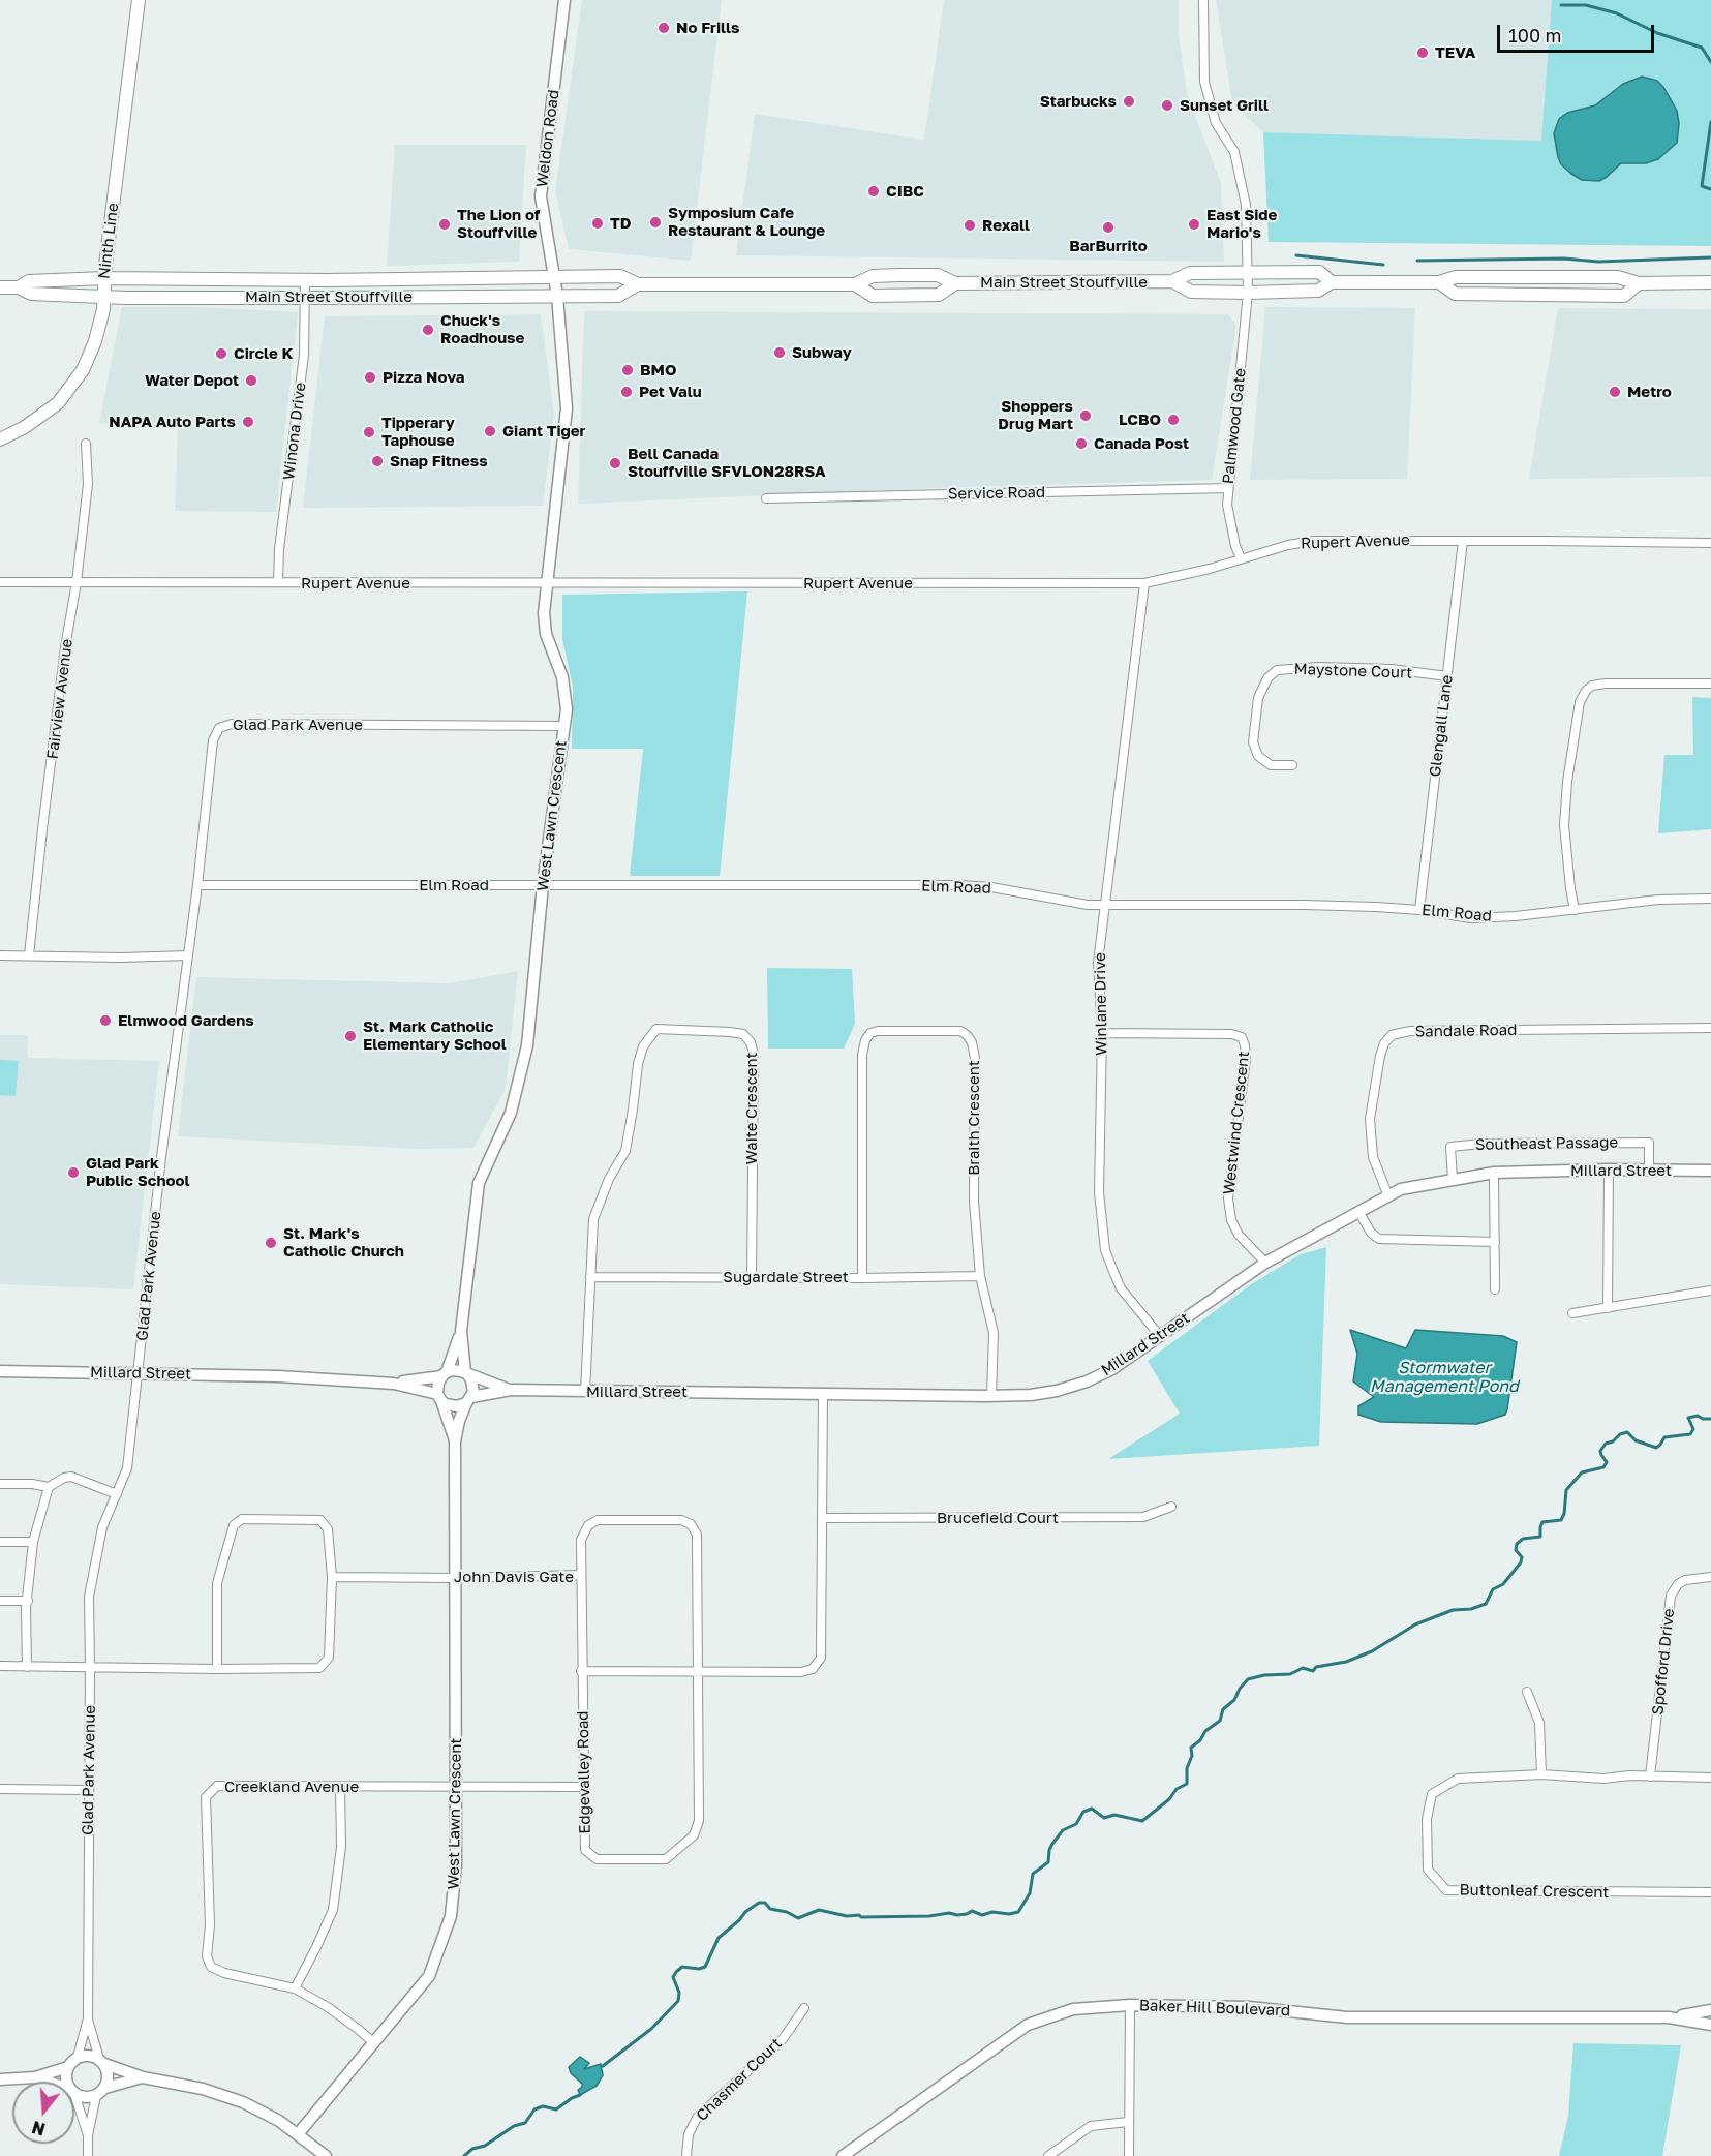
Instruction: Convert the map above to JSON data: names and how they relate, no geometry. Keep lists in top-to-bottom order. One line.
{"streets":{"main road":["Ninth Line","Main Street Stouffville"],"street":["Weldon Road","Palmwood Gate","Winona Drive","Service Road","Rupert Avenue","Maystone Court","Fairview Avenue","Glad Park Avenue","Glengall Lane","West Lawn Crescent","Elm Road","Winlane Drive","Sandale Road","Waite Crescent","Braith Crescent","Westwind Crescent","Southeast Passage","Millard Street","Sugardale Street","Brucefield Court","John Davis Gate","Spofford Drive","Edgevalley Road","Creekland Avenue","Buttonleaf Crescent","Baker Hill Boulevard","Chasmer Court"]},"crossings":[["Weldon Road","Main Street Stouffville"],["Weldon Road","West Lawn Crescent"],["Ninth Line","Main Street Stouffville"],["Main Street Stouffville","Palmwood Gate"],["Main Street Stouffville","Winona Drive"],["Main Street Stouffville","West Lawn Crescent"],["Palmwood Gate","Service Road"],["Palmwood Gate","Rupert Avenue"],["Winona Drive","Rupert Avenue"],["Rupert Avenue","Fairview Avenue"],["Rupert Avenue","Glengall Lane"],["Rupert Avenue","West Lawn Crescent"],["Rupert Avenue","Winlane Drive"],["Maystone Court","Glengall Lane"],["Glad Park Avenue","West Lawn Crescent"],["Glad Park Avenue","Elm Road"],["Glad Park Avenue","Millard Street"],["Glengall Lane","Elm Road"],["West Lawn Crescent","Elm Road"],["West Lawn Crescent","Millard Street"],["West Lawn Crescent","John Davis Gate"],["West Lawn Crescent","Creekland Avenue"],["Elm Road","Winlane Drive"],["Winlane Drive","Westwind Crescent"],["Winlane Drive","Millard Street"],["Sandale Road","Millard Street"],["Waite Crescent","Millard Street"],["Waite Crescent","Sugardale Street"],["Braith Crescent","Millard Street"],["Braith Crescent","Sugardale Street"],["Westwind Crescent","Millard Street"],["Southeast Passage","Millard Street"],["John Davis Gate","Edgevalley Road"],["Spofford Drive","Buttonleaf Crescent"],["Edgevalley Road","Creekland Avenue"]],"water":["Stormwater Management Pond"],"places":["No Frills","TEVA","Starbucks","Sunset Grill","CIBC","Symposium Cafe Restaurant & Lounge","TD","The Lion of Stouffville","East Side Mario's","Rexall","BarBurrito","Chuck's Roadhouse","Subway","Circle K","BMO","Pizza Nova","Water Depot","Pet Valu","Metro","Shoppers Drug Mart","LCBO","NAPA Auto Parts","Giant Tiger","Tipperary Taphouse","Canada Post","Snap Fitness","Bell Canada Stouffville SFVLON28RSA","Elmwood Gardens","St. Mark Catholic Elementary School","Glad Park Public School","St. Mark's Catholic Church"],"scale_bar":"100 m","north":"bottom"}
